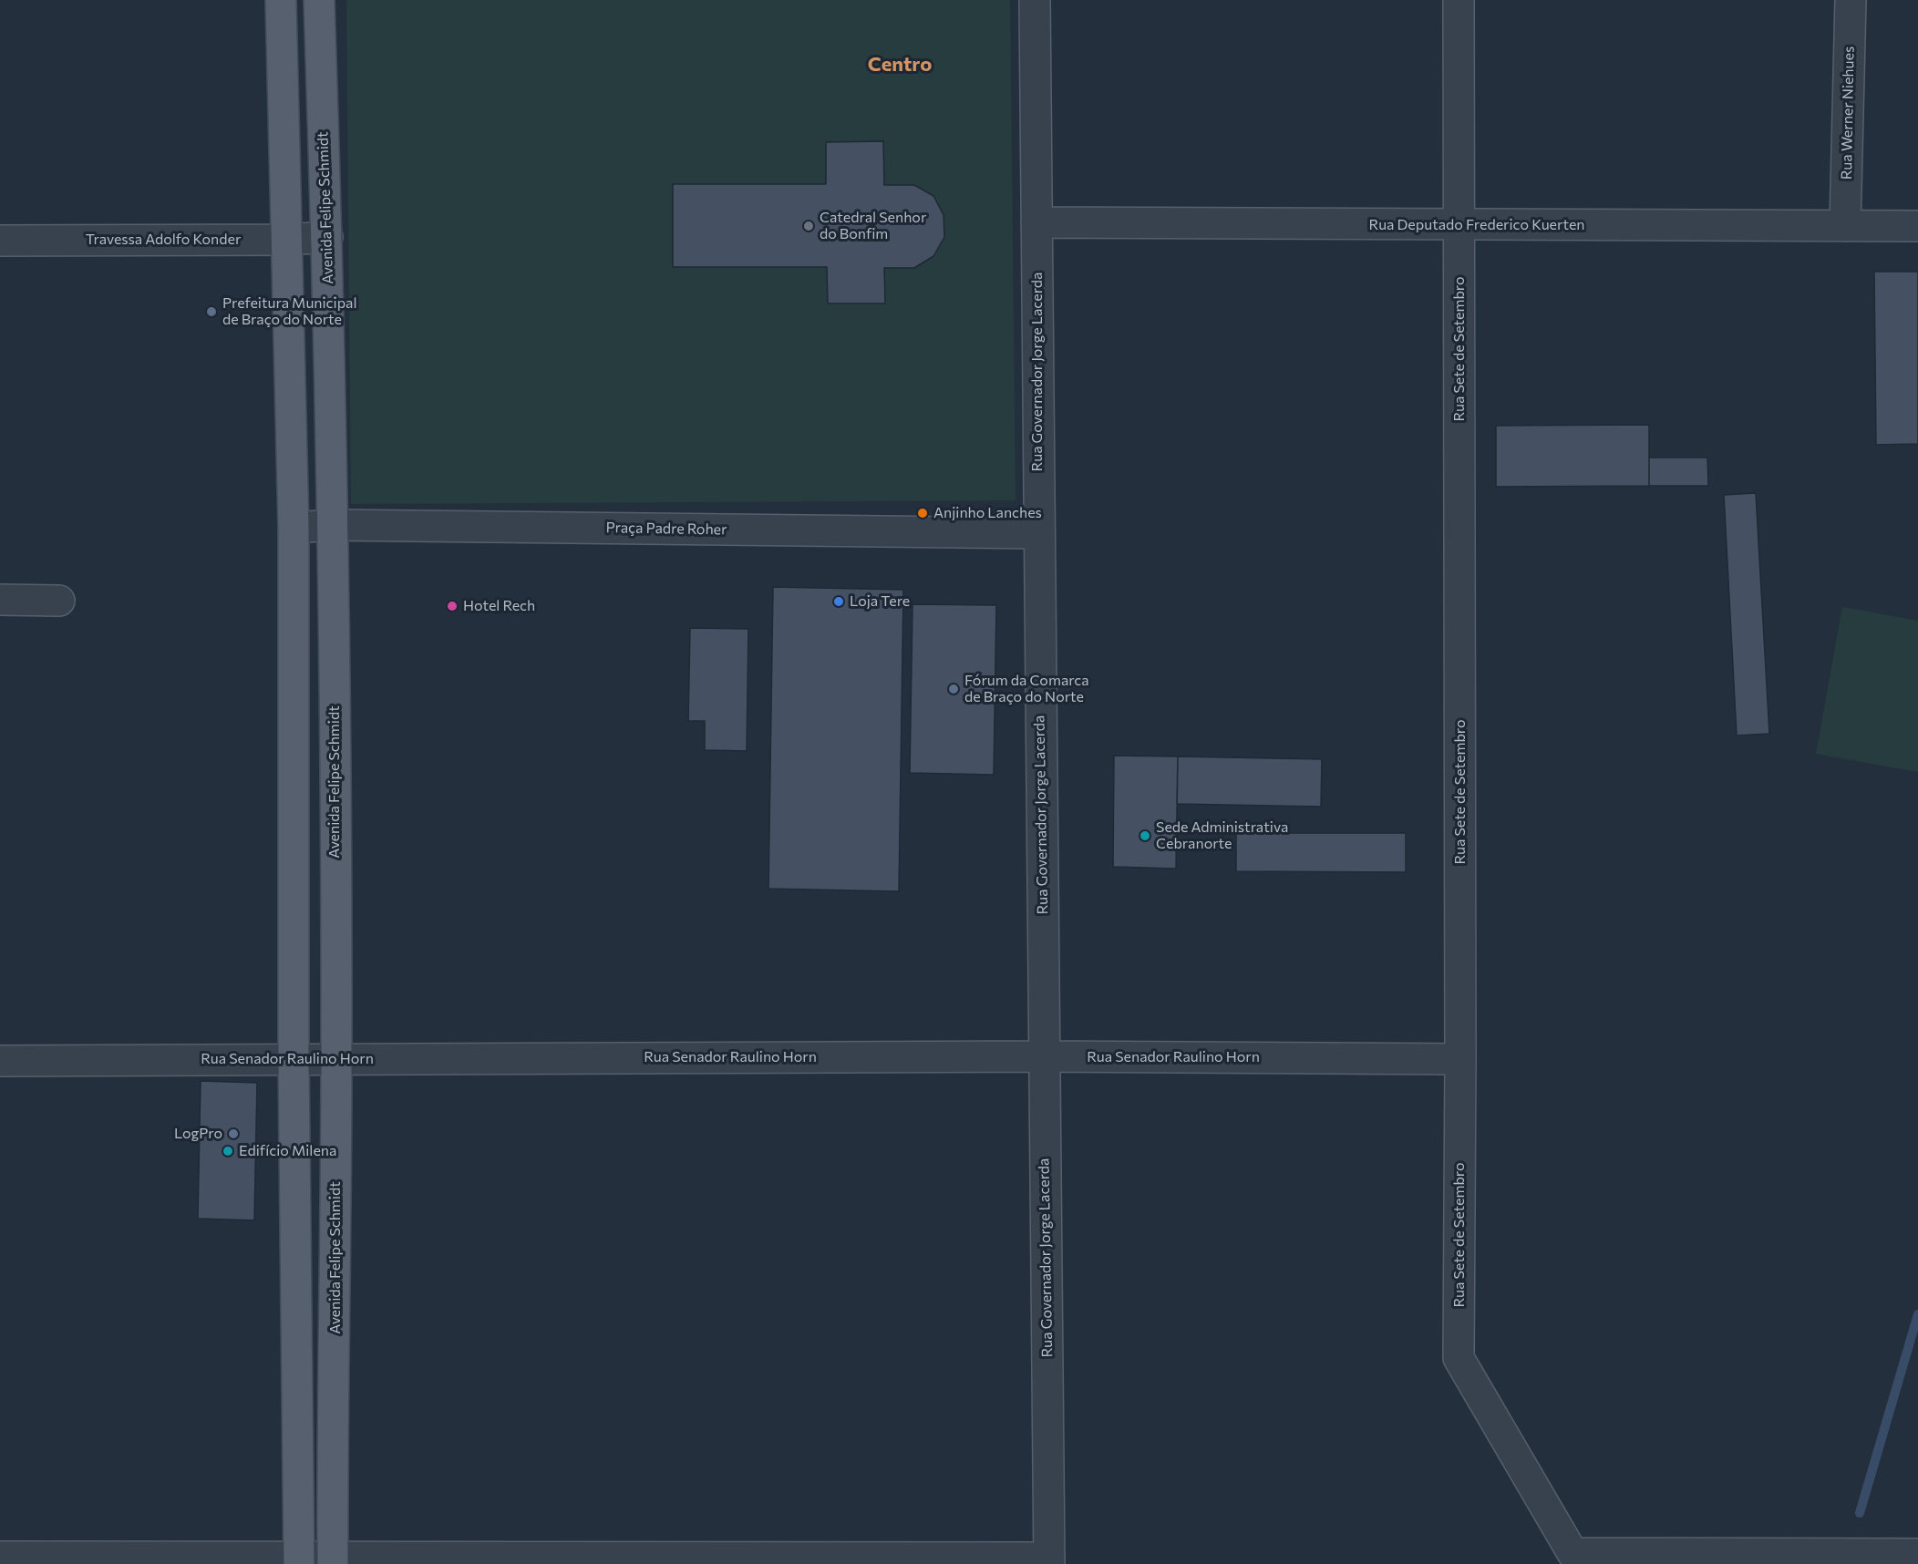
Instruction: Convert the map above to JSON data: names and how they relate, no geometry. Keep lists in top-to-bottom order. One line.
{"streets":{"main road":["Avenida Felipe Schmidt"],"street":["Rua Werner Niehues","Rua Deputado Frederico Kuerten","Travessa Adolfo Konder","Rua Sete de Setembro","Rua Governador Jorge Lacerda","Praça Padre Roher","Rua Senador Raulino Horn"]},"crossings":[["Rua Werner Niehues","Rua Deputado Frederico Kuerten"],["Avenida Felipe Schmidt","Travessa Adolfo Konder"],["Avenida Felipe Schmidt","Praça Padre Roher"],["Avenida Felipe Schmidt","Rua Senador Raulino Horn"],["Rua Deputado Frederico Kuerten","Rua Sete de Setembro"],["Rua Deputado Frederico Kuerten","Rua Governador Jorge Lacerda"],["Rua Sete de Setembro","Rua Senador Raulino Horn"],["Rua Governador Jorge Lacerda","Praça Padre Roher"],["Rua Governador Jorge Lacerda","Rua Senador Raulino Horn"]],"districts":["Centro"],"places":["Catedral Senhor do Bonfim","Prefeitura Municipal de Braço do Norte","Anjinho Lanches","Loja Tere","Hotel Rech","Fórum da Comarca de Braço do Norte","Sede Administrativa Cebranorte","LogPro","Edifício Milena"]}
